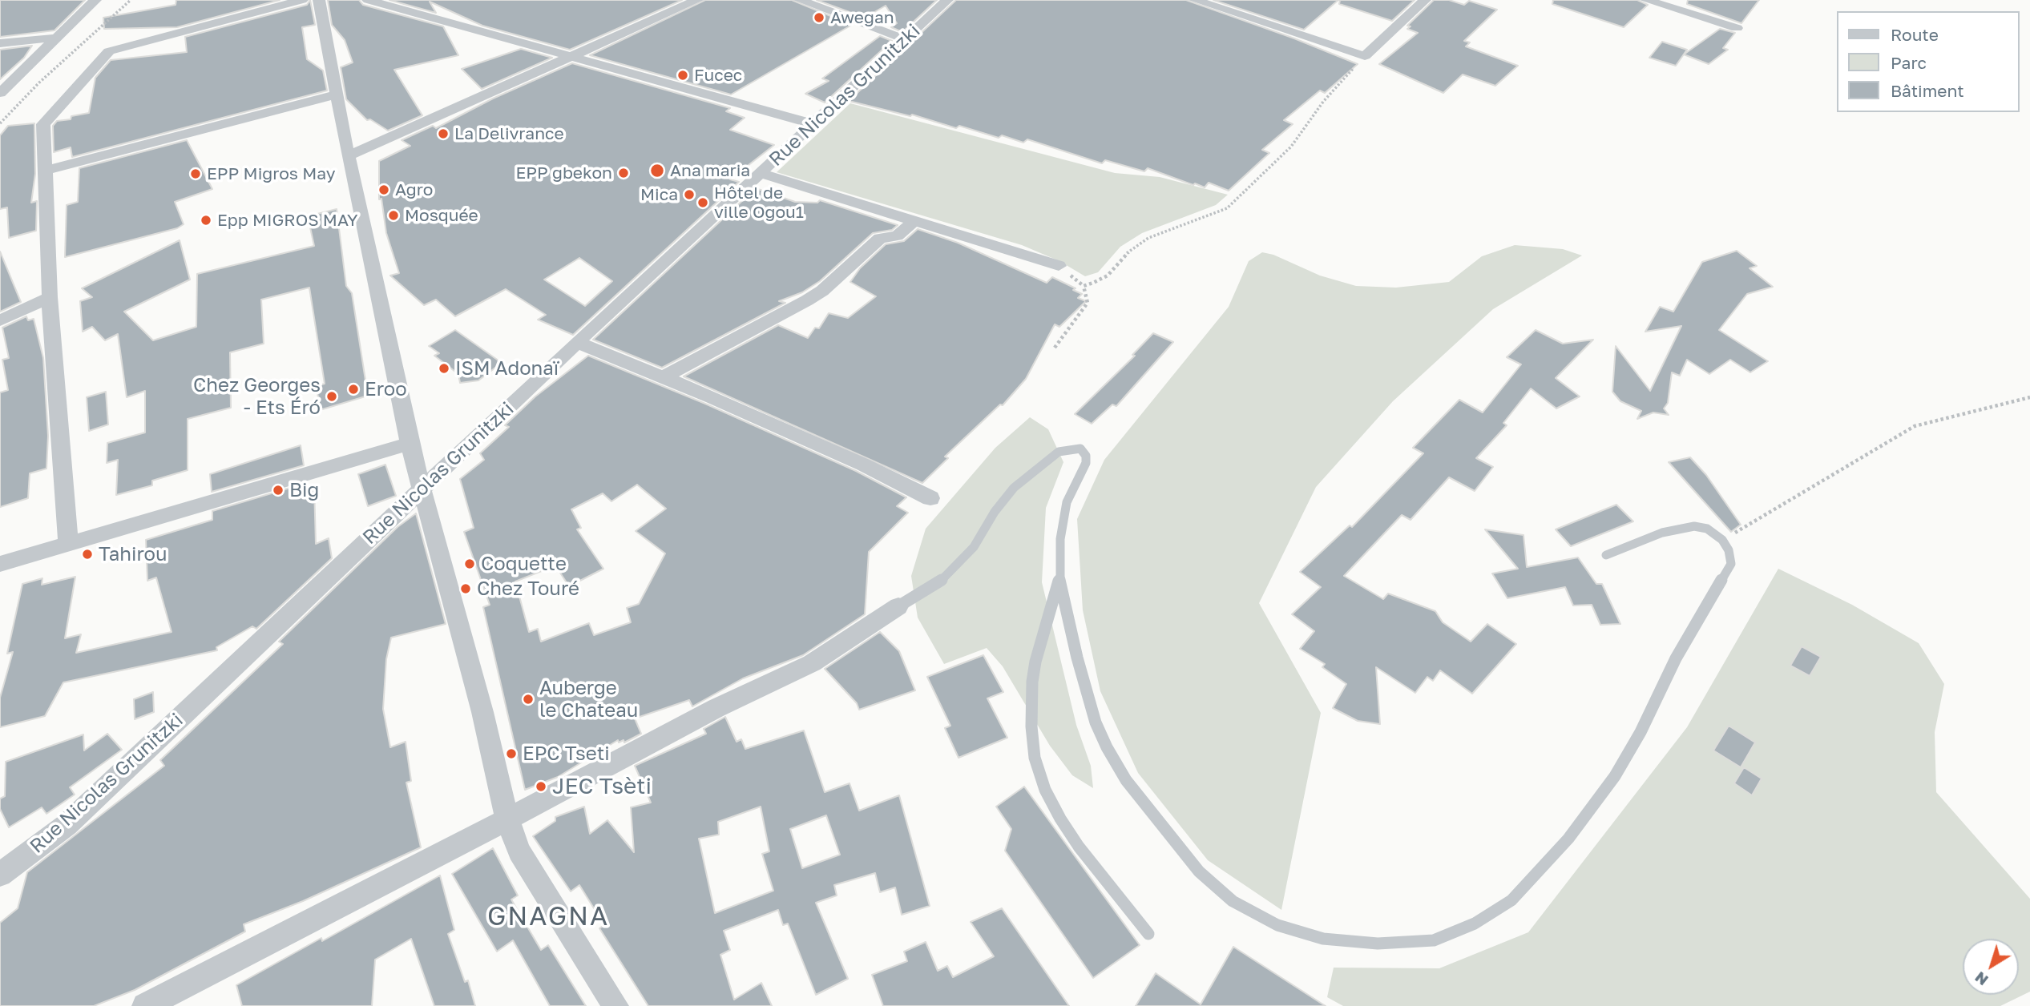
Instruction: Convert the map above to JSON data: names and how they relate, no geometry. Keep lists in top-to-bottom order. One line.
{"streets":{"street":["Rue Nicolas Grunitzki"]},"districts":["GNAGNA"],"places":["Awegan","Fucec","La Delivrance","Ana maria","EPP gbekon","EPP Migros May","Agro","Mica","Hôtel de ville Ogou1","Mosquée","Epp MIGROS MAY","ISM Adonaï","Eroo","Chez Georges - Ets Éró","Big","Tahirou","Coquette","Chez Touré","Auberge le Chateau","EPC Tseti","JEC Tsèti"],"legend":["Route","Parc","Bâtiment"],"north":"bottom left"}
